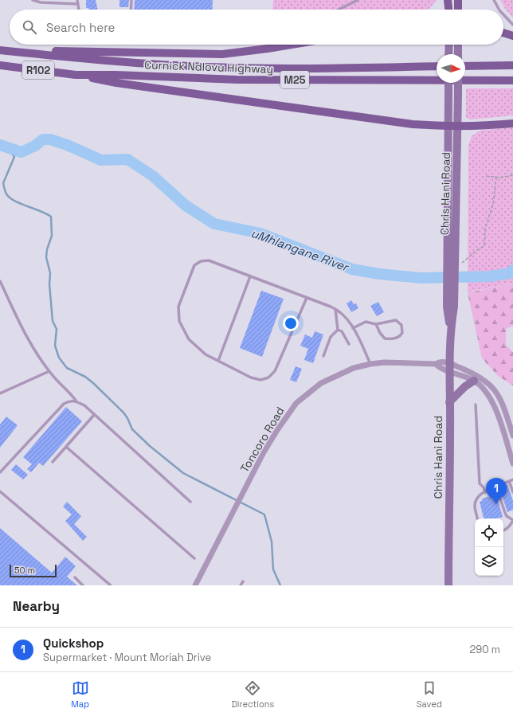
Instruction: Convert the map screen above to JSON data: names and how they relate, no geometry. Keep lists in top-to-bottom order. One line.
{"streets":{"main road":["Curnick Ndlovu Highway","R102","M25","Chris Hani Road"],"street":["Toncoro Road"]},"crossings":[["Chris Hani Road","Toncoro Road"]],"water":["uMhlangane River"],"scale_bar":"50 m","north":"right","page":{"search":"Search here","pins":"1","scale":"50 m","heading":"Nearby","list":[{"mark":"1","name":"Quickshop","note":"Supermarket · Mount Moriah Drive","value":"290 m"}],"nav":["Map","Directions","Saved"]}}
